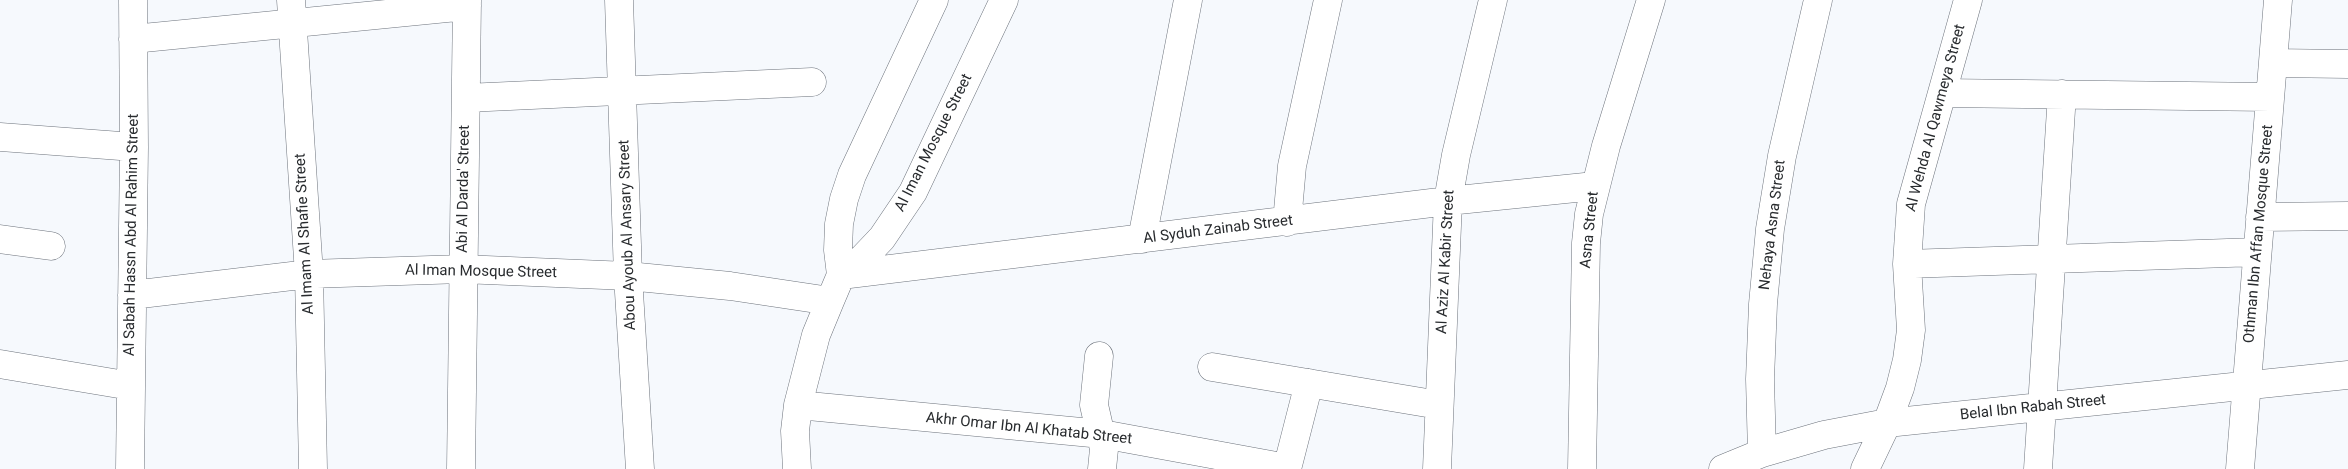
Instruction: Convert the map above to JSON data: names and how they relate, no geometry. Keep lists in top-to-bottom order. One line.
{"streets":{"street":["Al Wehda Al Qawmeya Street","Al Iman Mosque Street","Abi Al Darda' Street","Nehaya Asna Street","Al Syduh Zainab Street","Asna Street","Al Imam Al Shafie Street","Othman Ibn Affan Mosque Street","Al Sabah Hassn Abd Al Rahim Street","Abou Ayoub Al Ansary Street","Al Aziz Al Kabir Street","Belal Ibn Rabah Street","Akhr Omar Ibn Al Khatab Street"]},"crossings":[["Al Wehda Al Qawmeya Street","Belal Ibn Rabah Street"],["Al Iman Mosque Street","Abi Al Darda' Street"],["Al Iman Mosque Street","Al Syduh Zainab Street"],["Al Iman Mosque Street","Al Imam Al Shafie Street"],["Al Iman Mosque Street","Al Sabah Hassn Abd Al Rahim Street"],["Al Iman Mosque Street","Abou Ayoub Al Ansary Street"],["Nehaya Asna Street","Belal Ibn Rabah Street"],["Al Syduh Zainab Street","Asna Street"],["Al Syduh Zainab Street","Al Aziz Al Kabir Street"],["Othman Ibn Affan Mosque Street","Belal Ibn Rabah Street"]]}
